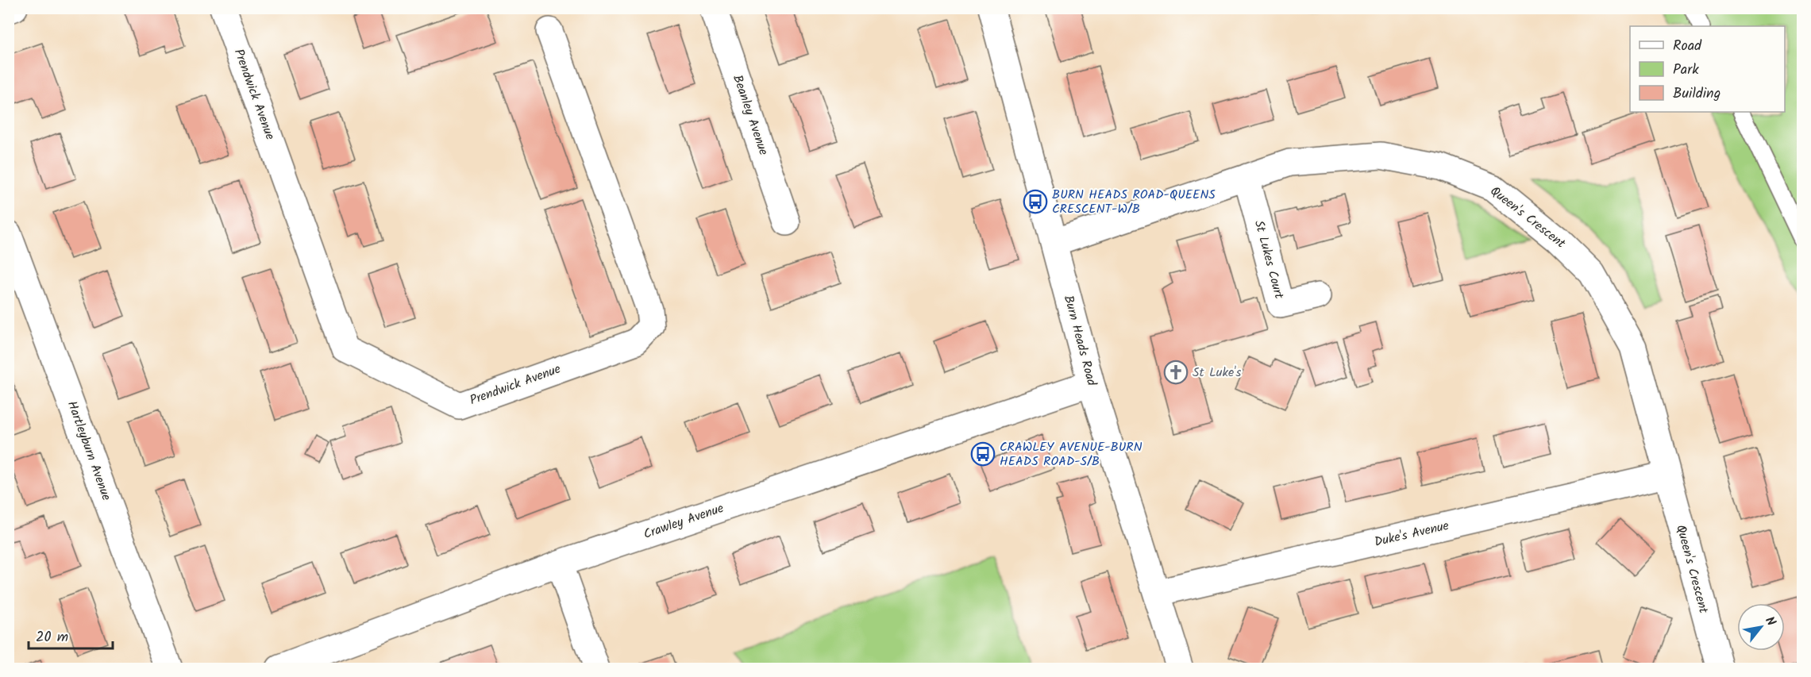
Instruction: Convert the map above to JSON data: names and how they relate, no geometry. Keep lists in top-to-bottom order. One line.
{"streets":{"street":["Prendwick Avenue","Beanley Avenue","Queen's Crescent","St Lukes Court","Burn Heads Road","Hartleyburn Avenue","Crawley Avenue","Duke's Avenue"]},"crossings":[["Queen's Crescent","St Lukes Court"],["Queen's Crescent","Burn Heads Road"],["Queen's Crescent","Duke's Avenue"],["Burn Heads Road","Crawley Avenue"],["Burn Heads Road","Duke's Avenue"]],"places":{"bus stop":["BURN HEADS ROAD-QUEENS CRESCENT-W/B","CRAWLEY AVENUE-BURN HEADS ROAD-S/B"],"church":["St Luke's"]},"legend":["Road","Park","Building"],"scale_bar":"20 m","north":"top right"}
